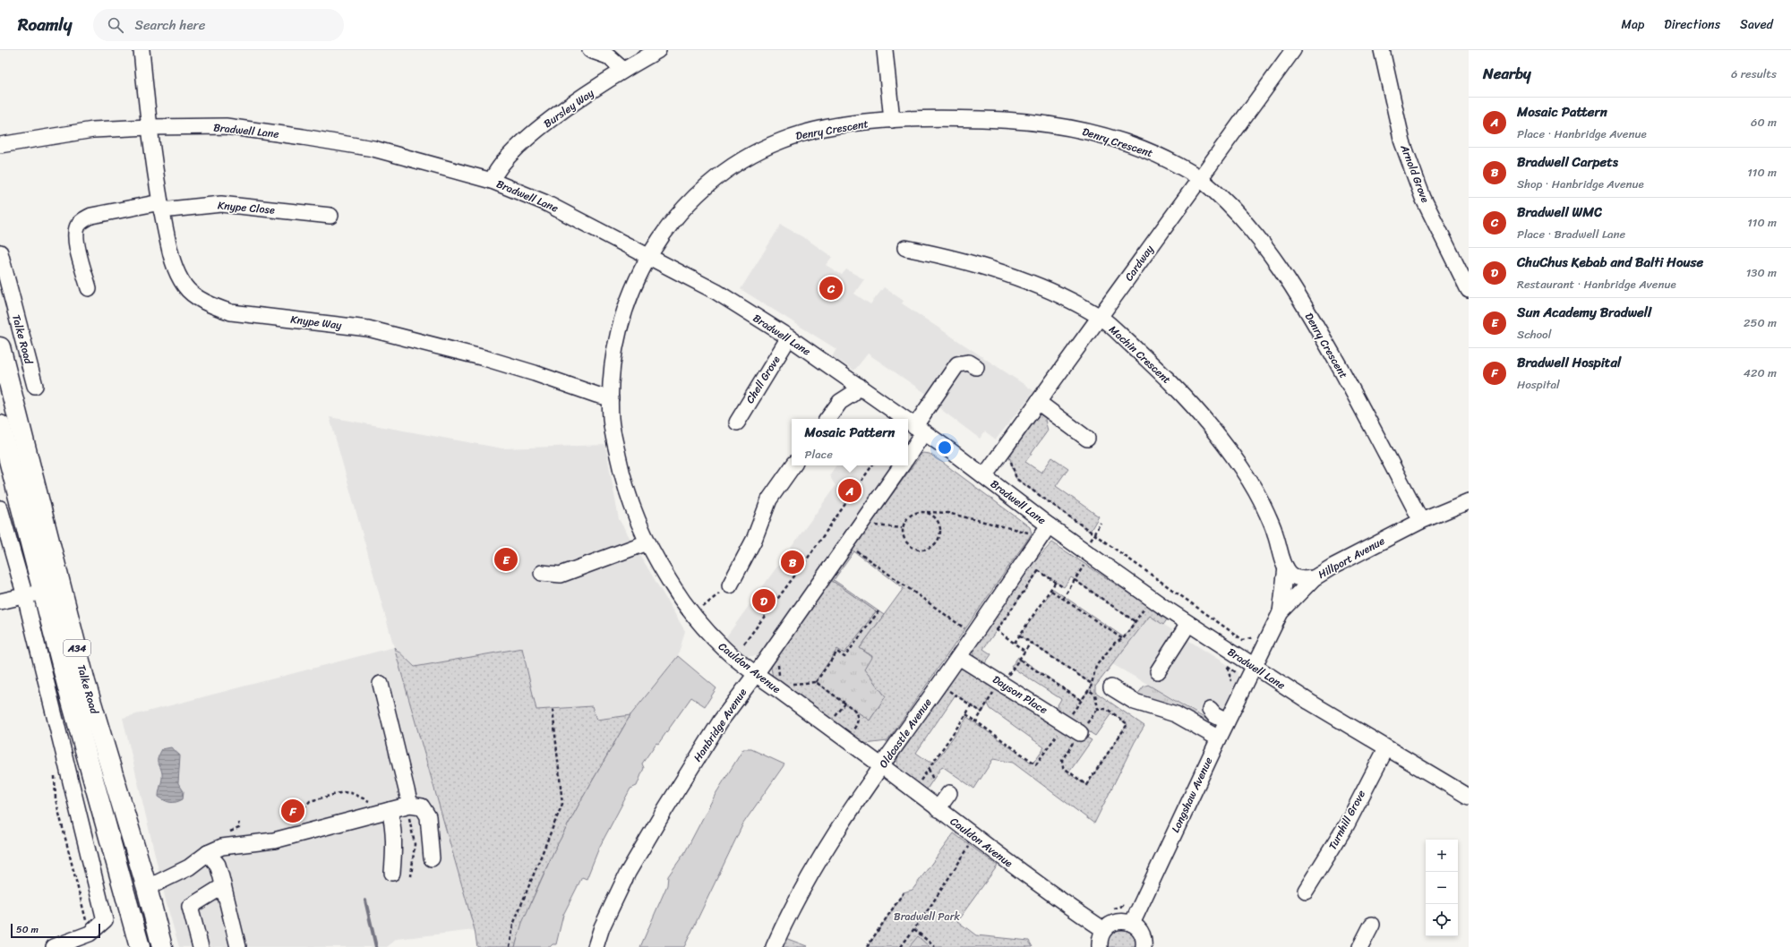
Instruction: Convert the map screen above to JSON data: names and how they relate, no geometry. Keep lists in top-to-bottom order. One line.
{"streets":{"highway":["Talke Road","A34"],"street":["Bursley Way","Denry Crescent","Bradwell Lane","Arnold Grove","Knype Close","Cardway","Knype Way","Machin Crescent","Chell Grove","Hillport Avenue","Cauldon Avenue","Dayson Place","Hanbridge Avenue","Oldcastle Avenue","Longshaw Avenue","Turnhill Grove"]},"crossings":[["Bursley Way","Bradwell Lane"],["Denry Crescent","Bradwell Lane"],["Denry Crescent","Cardway"],["Denry Crescent","Hillport Avenue"],["Denry Crescent","Cauldon Avenue"],["Bradwell Lane","Cardway"],["Bradwell Lane","Knype Way"],["Bradwell Lane","Chell Grove"],["Bradwell Lane","Hillport Avenue"],["Bradwell Lane","Cauldon Avenue"],["Bradwell Lane","Oldcastle Avenue"],["Bradwell Lane","Longshaw Avenue"],["Bradwell Lane","Turnhill Grove"],["Knype Close","Knype Way"],["Cardway","Machin Crescent"],["Knype Way","Cauldon Avenue"],["Machin Crescent","Hillport Avenue"],["Hillport Avenue","Longshaw Avenue"],["Cauldon Avenue","Hanbridge Avenue"],["Cauldon Avenue","Oldcastle Avenue"],["Dayson Place","Oldcastle Avenue"]],"parks":["Bradwell Park"],"scale_bar":"50 m","page":{"header":"Roamly","search":"Search here","nav":["Map","Directions","Saved"],"heading":["Nearby","6 results"],"list":[{"mark":"A","name":"Mosaic Pattern","note":"Place · Hanbridge Avenue","value":"60 m"},{"mark":"B","name":"Bradwell Carpets","note":"Shop · Hanbridge Avenue","value":"110 m"},{"mark":"C","name":"Bradwell WMC","note":"Place · Bradwell Lane","value":"110 m"},{"mark":"D","name":"ChuChus Kebab and Balti House","note":"Restaurant · Hanbridge Avenue","value":"130 m"},{"mark":"E","name":"Sun Academy Bradwell","note":"School","value":"250 m"},{"mark":"F","name":"Bradwell Hospital","note":"Hospital","value":"420 m"}],"pins":["C","A","E","B","D","F"],"popup":["Mosaic Pattern","Place"],"map_buttons":["+","−"],"scale":"50 m"}}
